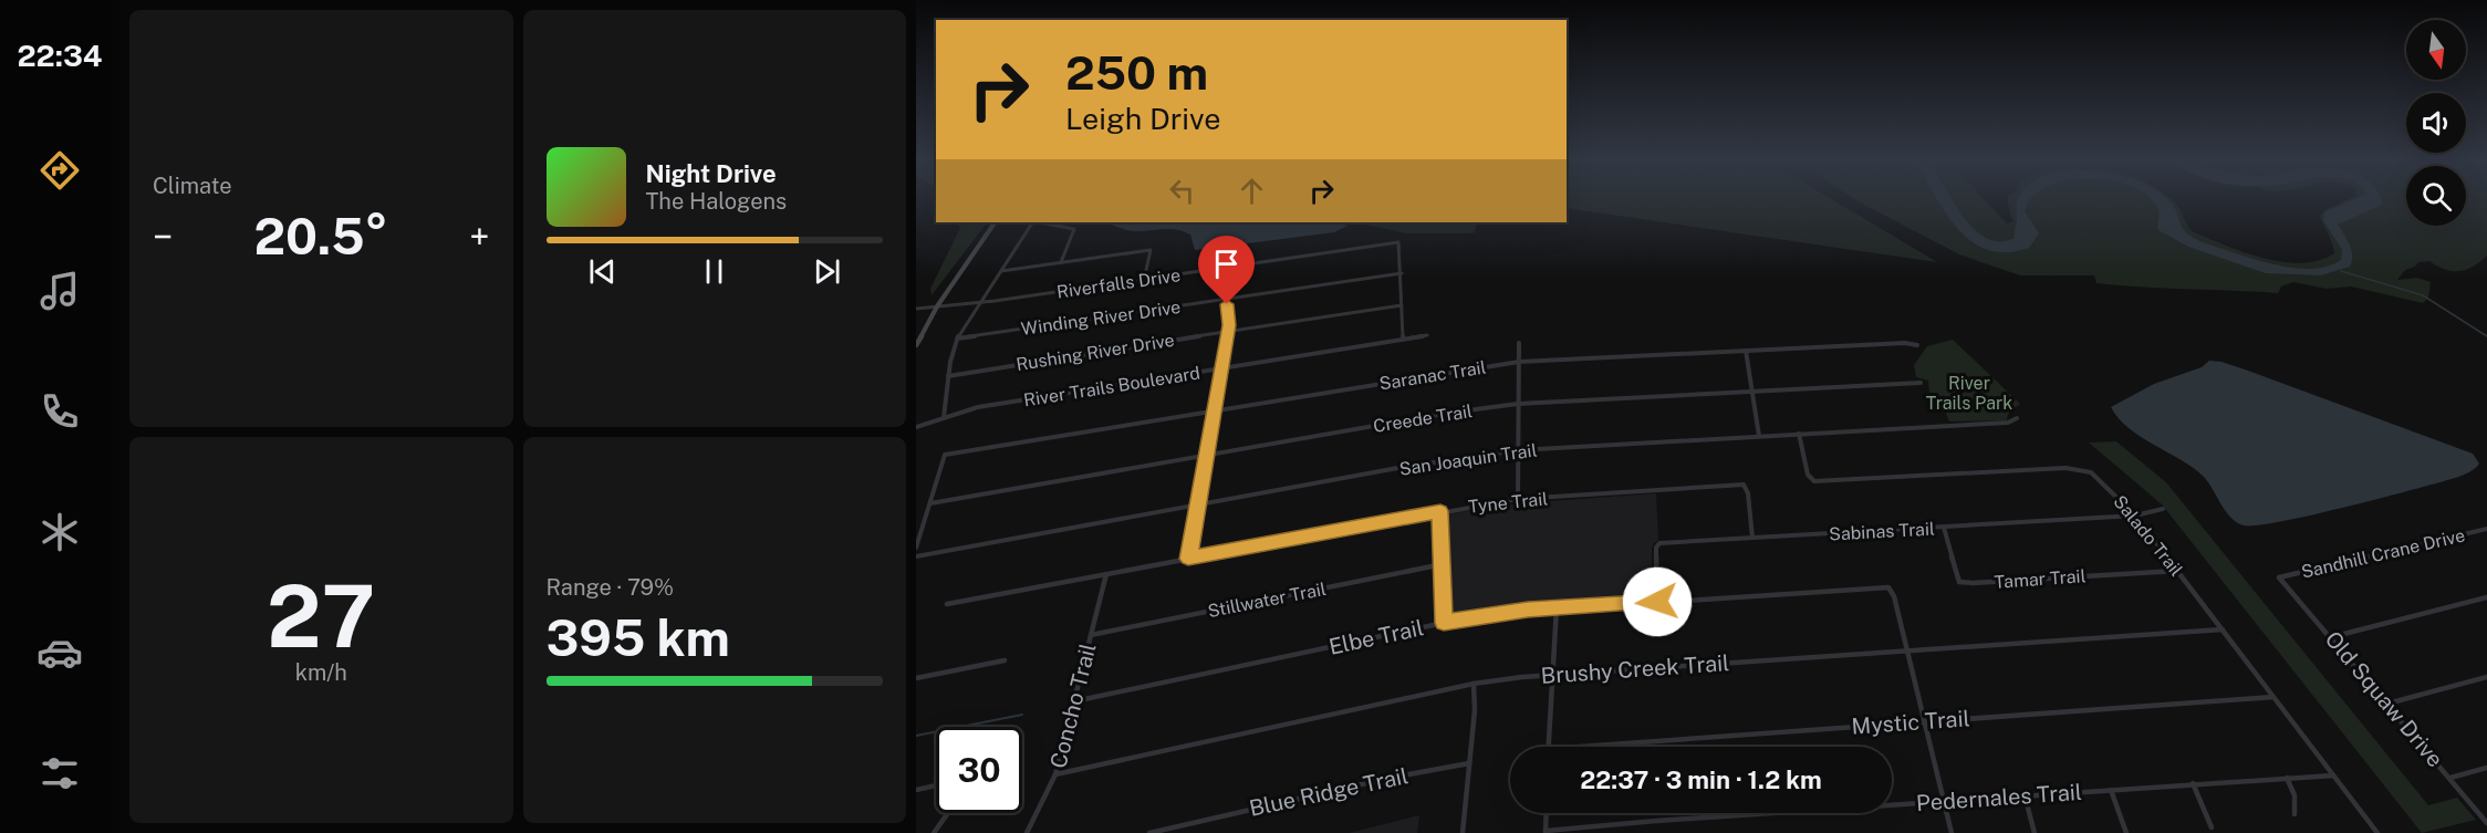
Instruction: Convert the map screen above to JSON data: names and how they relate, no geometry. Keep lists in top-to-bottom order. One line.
{"streets":{"street":["Riverfalls Drive","Winding River Drive","Rushing River Drive","Saranac Trail","River Trails Boulevard","Creede Trail","San Joaquin Trail","Tyne Trail","Sabinas Trail","Salado Trail","Sandhill Crane Drive","Tamar Trail","Stillwater Trail","Elbe Trail","Brushy Creek Trail","Old Squaw Drive","Concho Trail","Mystic Trail","Blue Ridge Trail","Pedernales Trail"]},"crossings":[["Riverfalls Drive","Winding River Drive"],["Saranac Trail","Creede Trail"],["San Joaquin Trail","Salado Trail"],["Tyne Trail","Sabinas Trail"],["Tyne Trail","Concho Trail"],["Sabinas Trail","Salado Trail"],["Sabinas Trail","Tamar Trail"],["Sabinas Trail","Elbe Trail"],["Salado Trail","Tamar Trail"],["Salado Trail","Brushy Creek Trail"],["Salado Trail","Mystic Trail"],["Salado Trail","Pedernales Trail"],["Sandhill Crane Drive","Old Squaw Drive"],["Stillwater Trail","Concho Trail"],["Elbe Trail","Brushy Creek Trail"],["Elbe Trail","Concho Trail"],["Brushy Creek Trail","Concho Trail"]],"parks":["River Trails Park"],"north":"bottom","page":{"tabs":"22:34","tile":["Climate",["27","km/h"],["Range · 79%","395 km"]],"turn":["250 m","Leigh Drive"],"song":["Night Drive","The Halogens"],"heat":["−","20.5°","+"],"limit":"30","trip":"22:37 · 3 min · 1.2 km"}}
